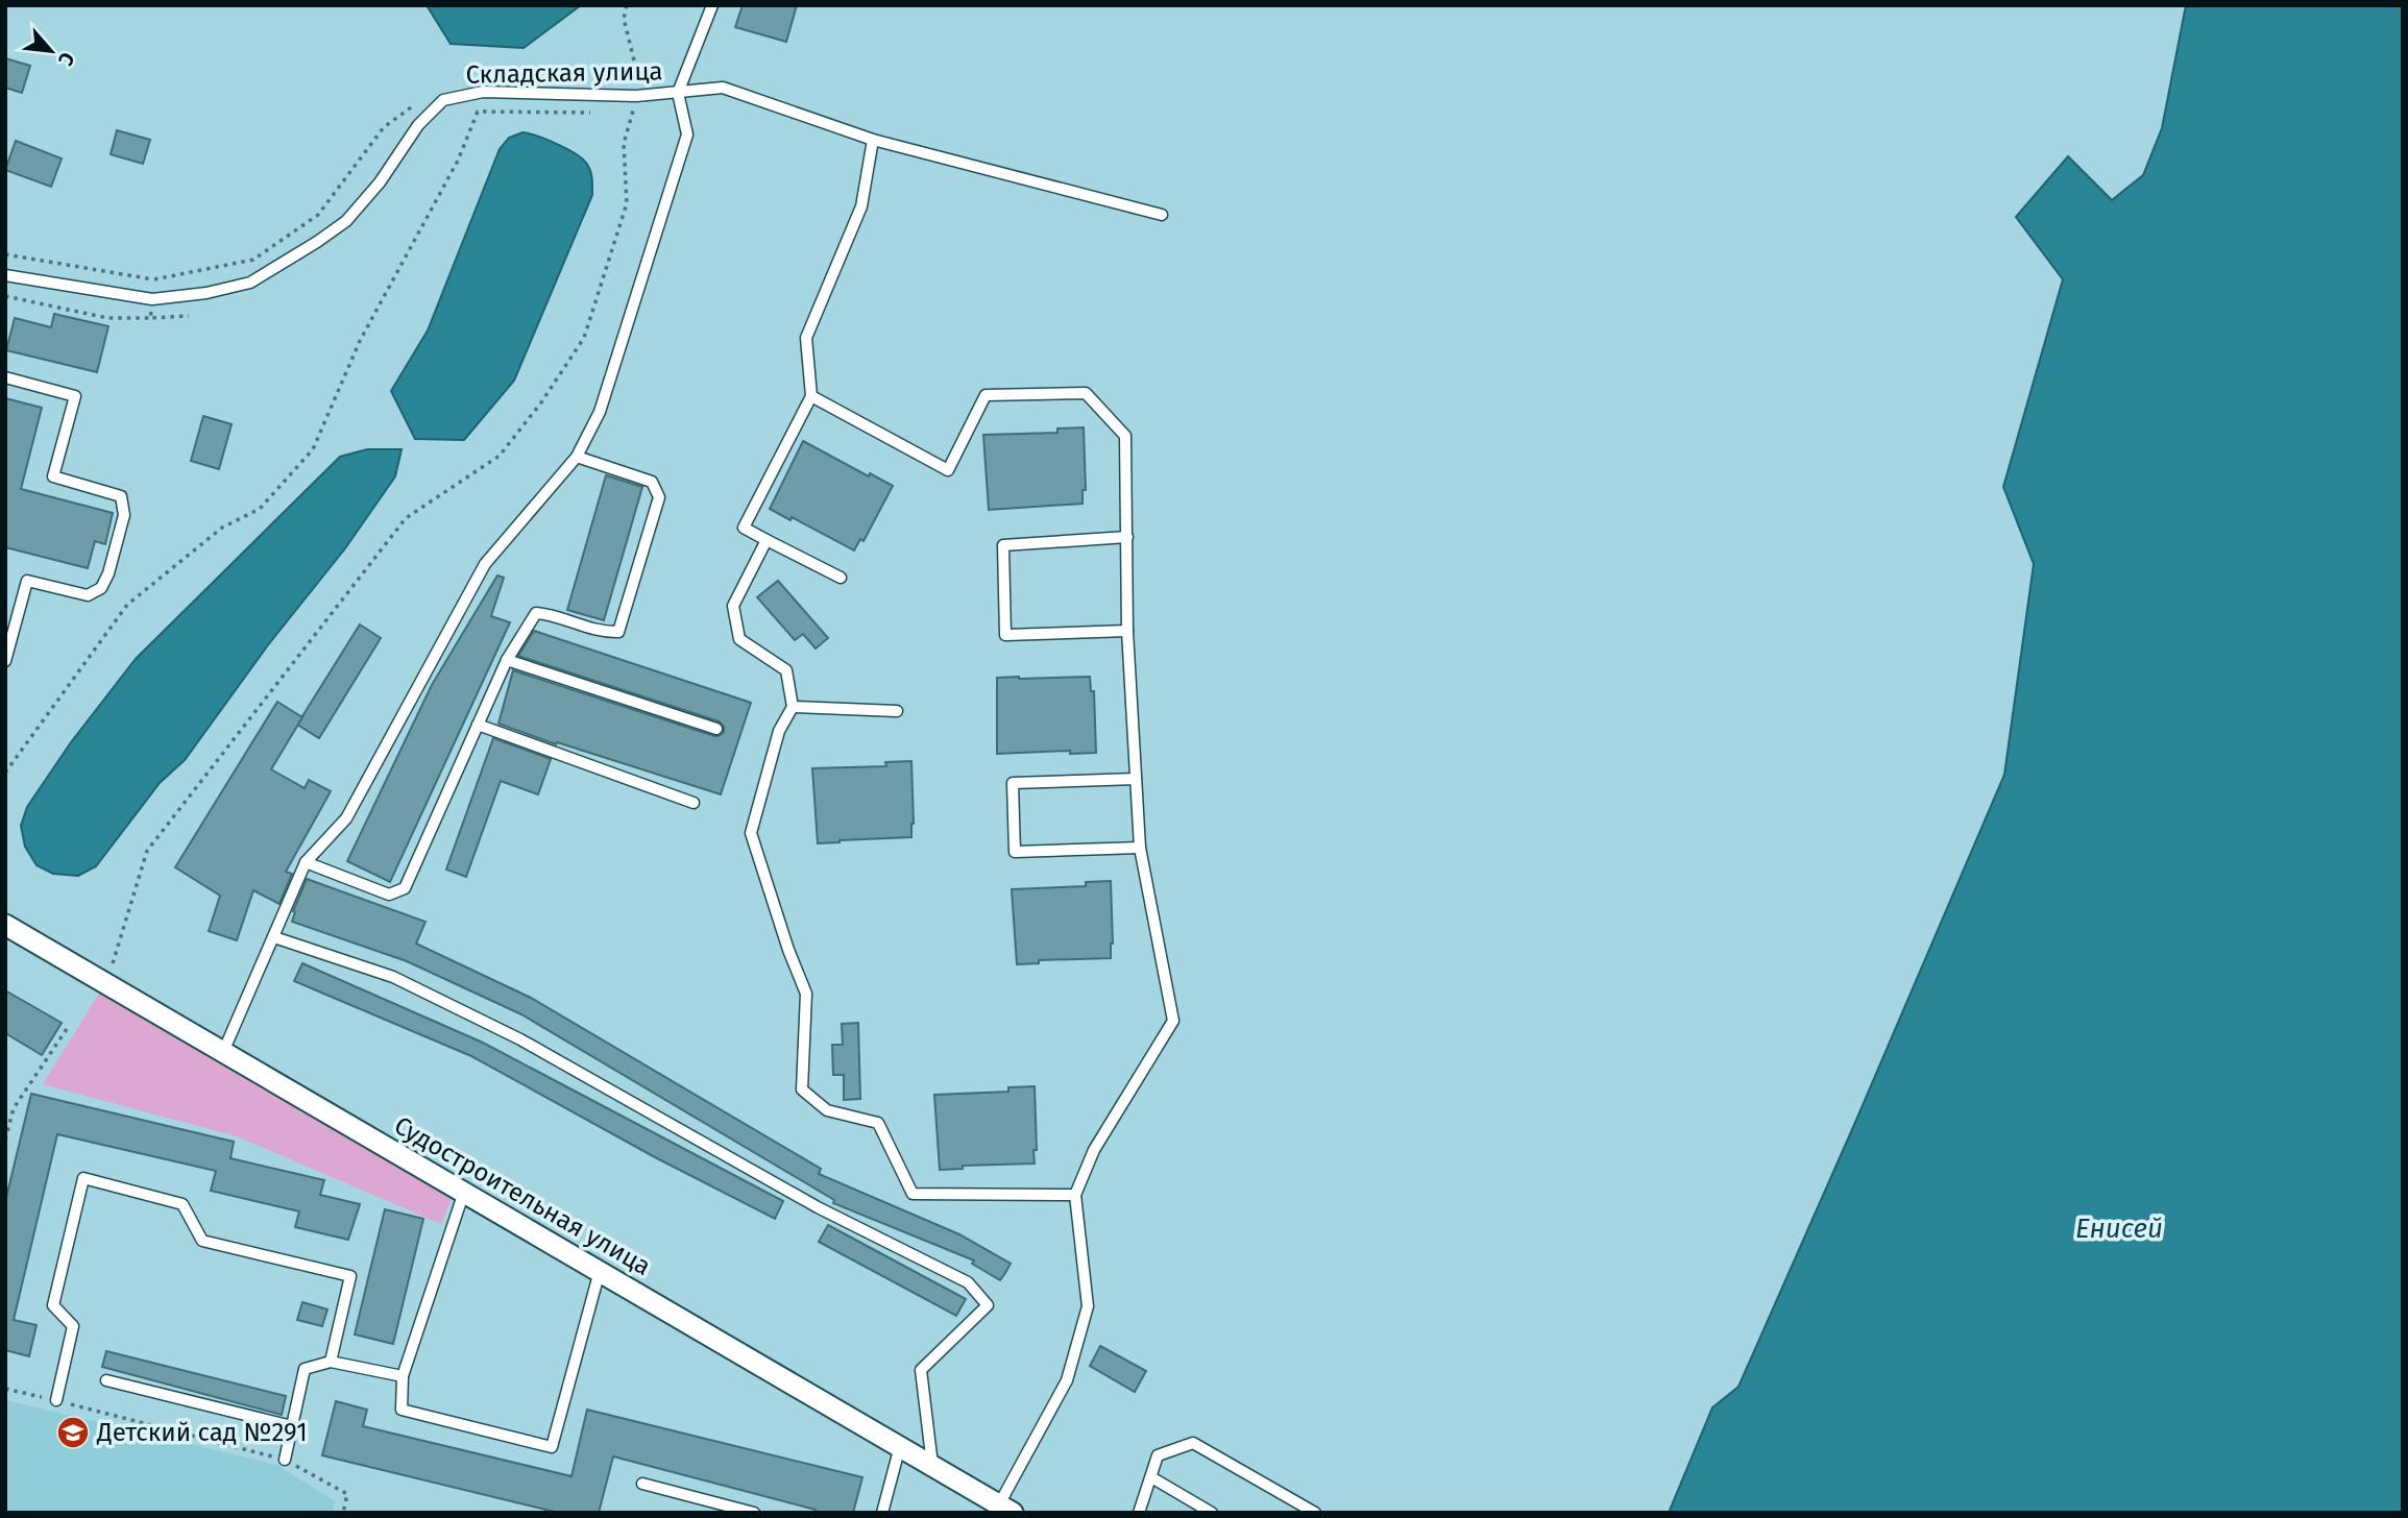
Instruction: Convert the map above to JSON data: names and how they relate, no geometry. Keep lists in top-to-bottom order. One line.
{"streets":{"street":["Судостроительная улица"],"lane":["Складская улица"]},"water":["Енисей"],"places":{"school or university":["Детский сад №291"]},"north":"bottom right"}
